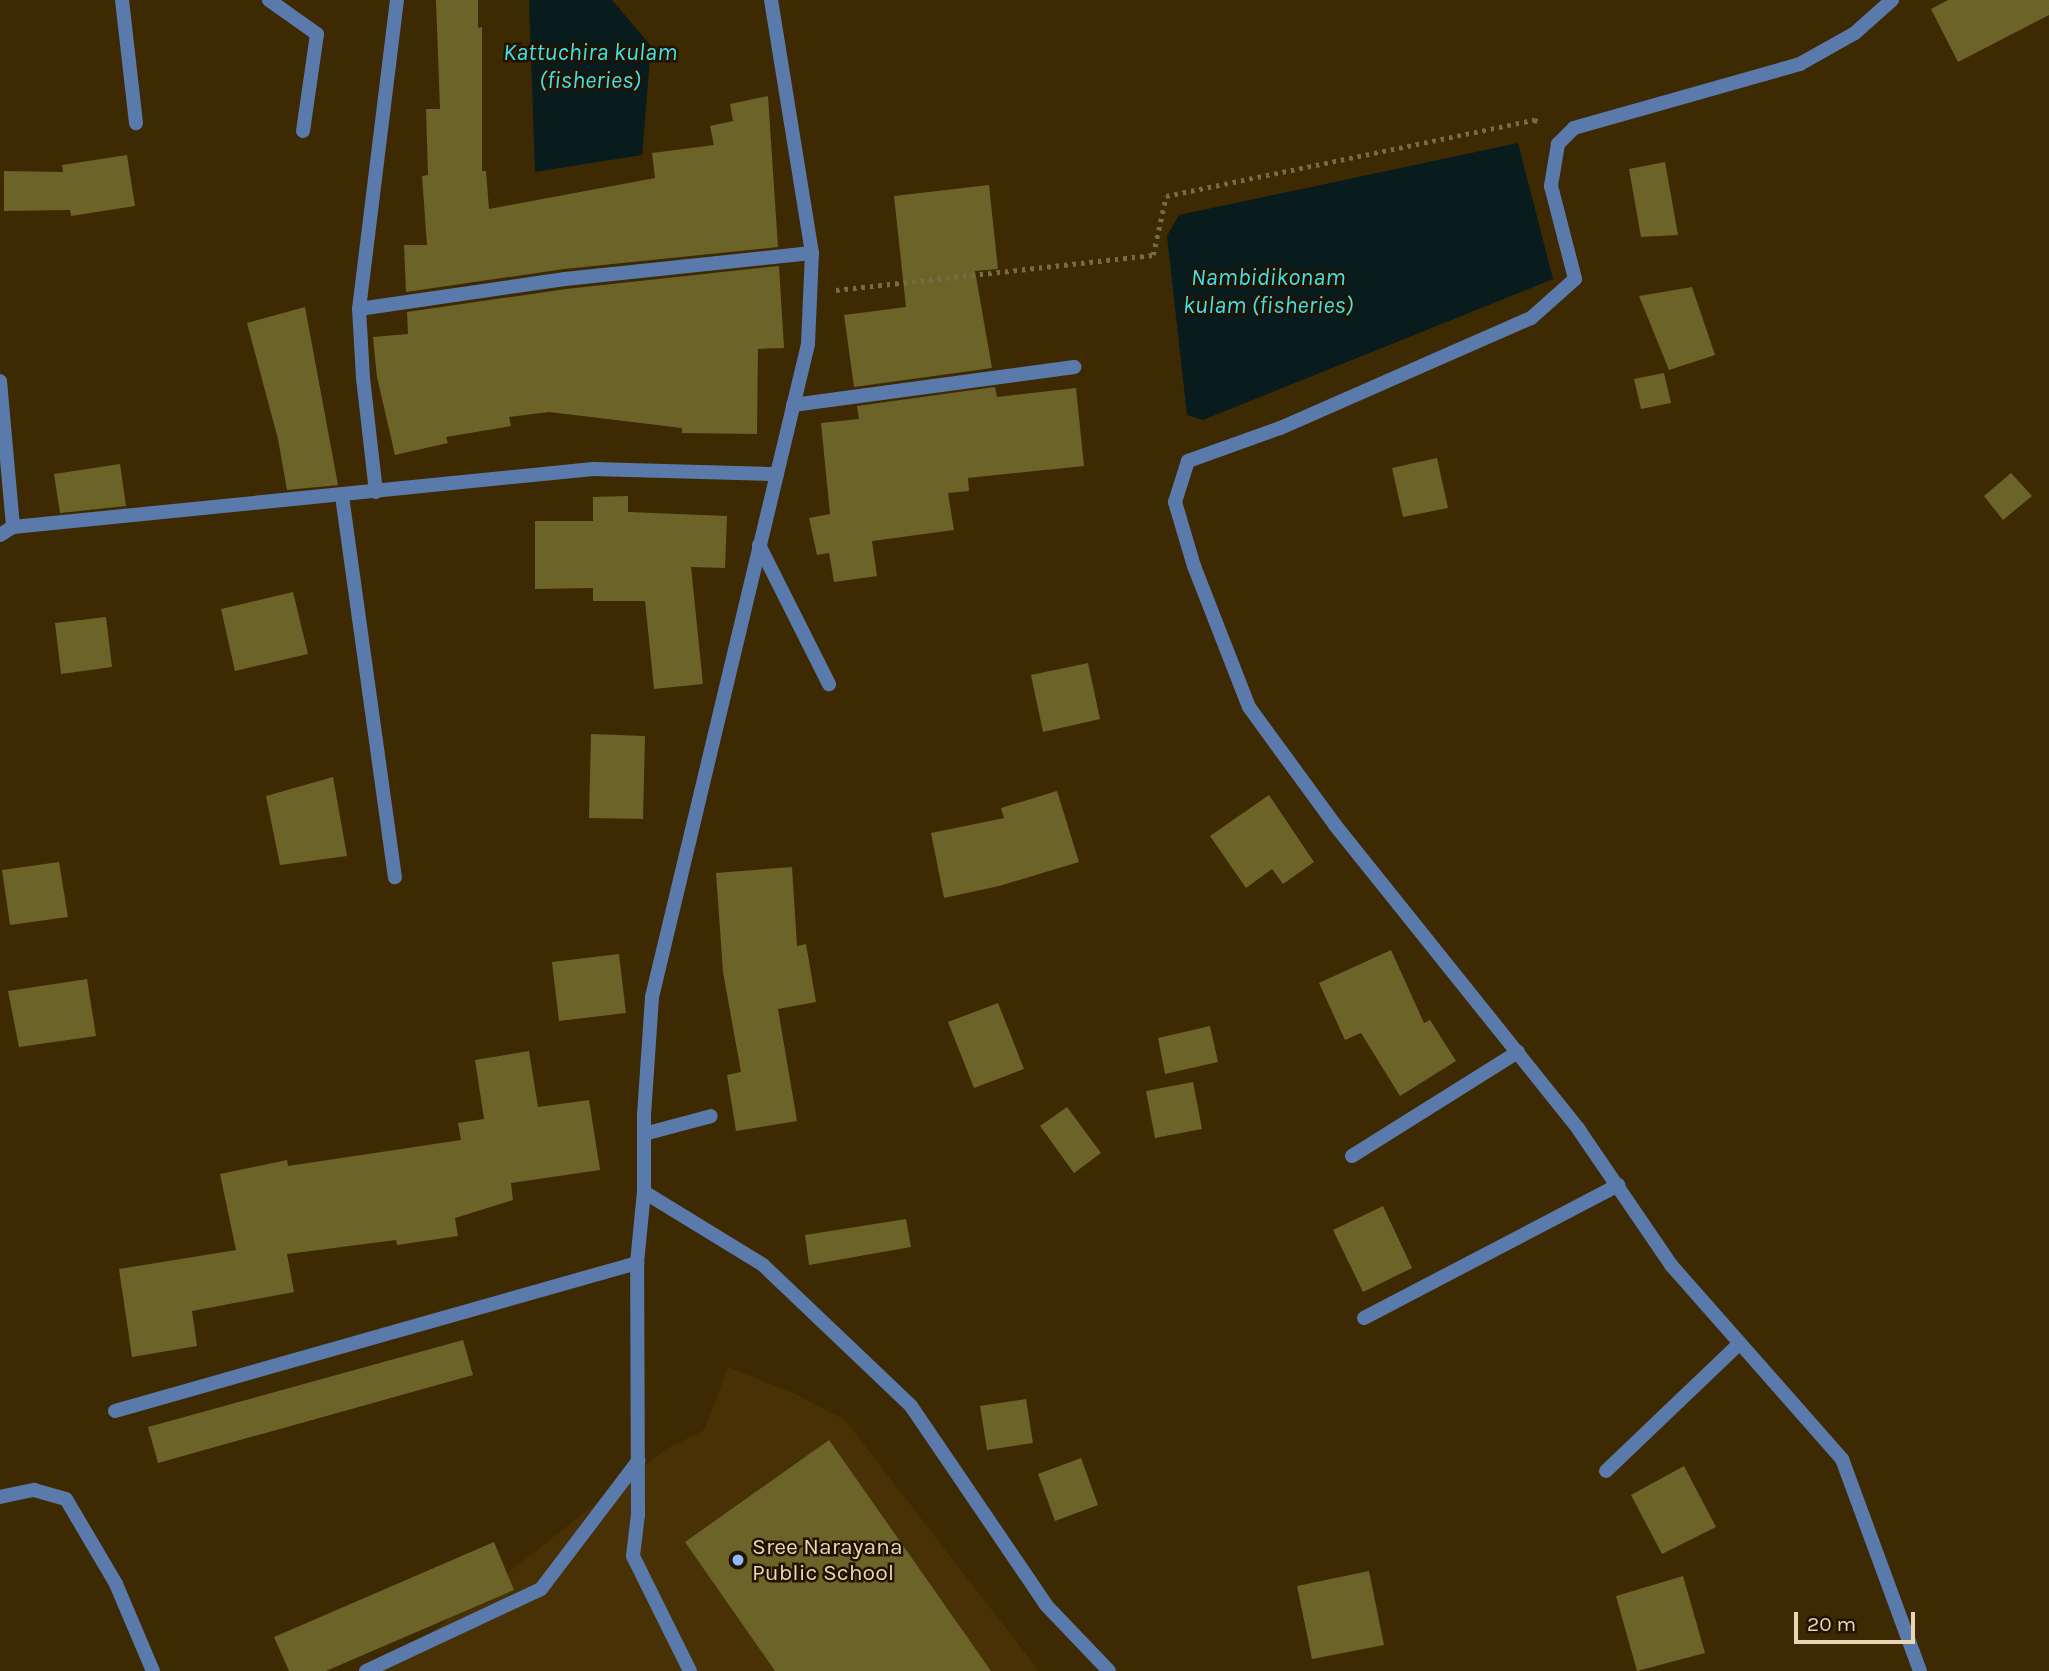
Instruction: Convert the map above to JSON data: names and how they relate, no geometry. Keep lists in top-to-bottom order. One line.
{"water":["Kattuchira kulam (fisheries)","Nambidikonam kulam (fisheries)"],"places":["Sree Narayana Public School"],"scale_bar":"20 m"}
